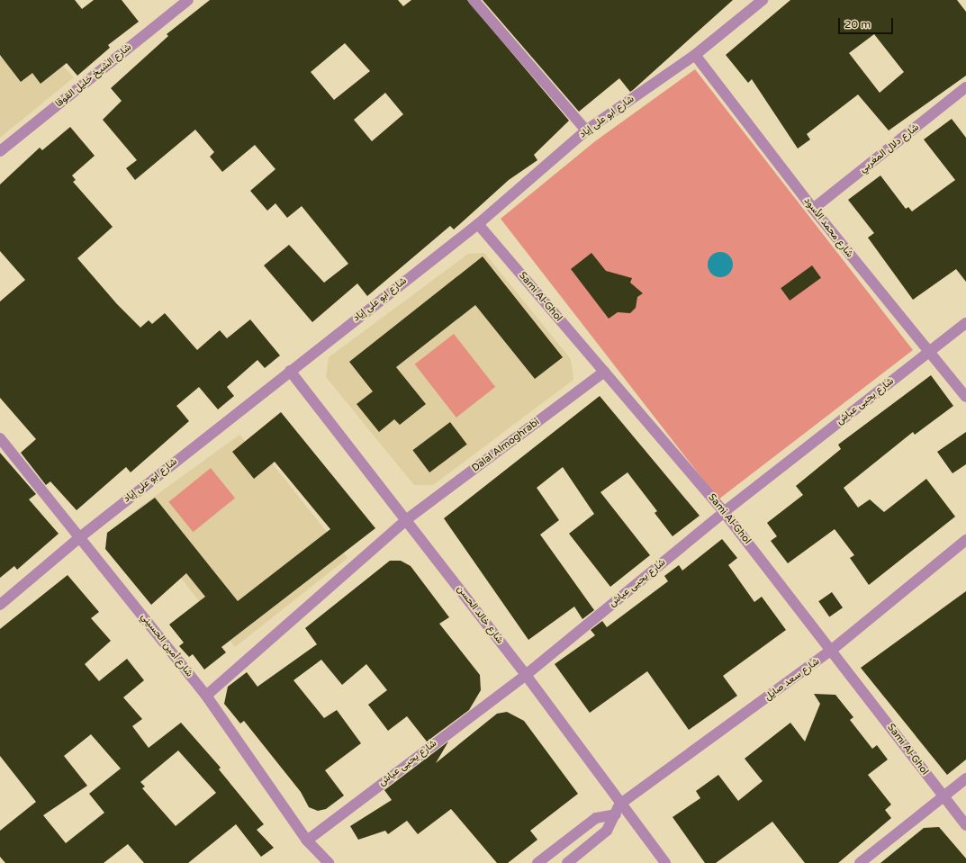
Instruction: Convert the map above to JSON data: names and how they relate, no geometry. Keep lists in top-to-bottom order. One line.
{"streets":{"street":["شارع الشيخ خليل القوقا","شارع ابو على إياد","شارع دلال المغربي","شارع محمد الأسود","Sami Al-Ghol","شارع يحيى عياش","Dalal Almoghrabi","شارع خالد الحسن","شارع أمين الحسيني","شارع سعد صايل"]},"crossings":[["شارع ابو على إياد","شارع محمد الأسود"],["شارع ابو على إياد","Sami Al-Ghol"],["شارع ابو على إياد","شارع خالد الحسن"],["شارع ابو على إياد","شارع أمين الحسيني"],["شارع دلال المغربي","شارع محمد الأسود"],["شارع محمد الأسود","شارع يحيى عياش"],["Sami Al-Ghol","شارع يحيى عياش"],["Sami Al-Ghol","Dalal Almoghrabi"],["Sami Al-Ghol","شارع سعد صايل"],["شارع يحيى عياش","شارع خالد الحسن"],["شارع يحيى عياش","شارع أمين الحسيني"],["Dalal Almoghrabi","شارع خالد الحسن"],["Dalal Almoghrabi","شارع أمين الحسيني"],["شارع خالد الحسن","شارع سعد صايل"]],"scale_bar":"20 m"}
